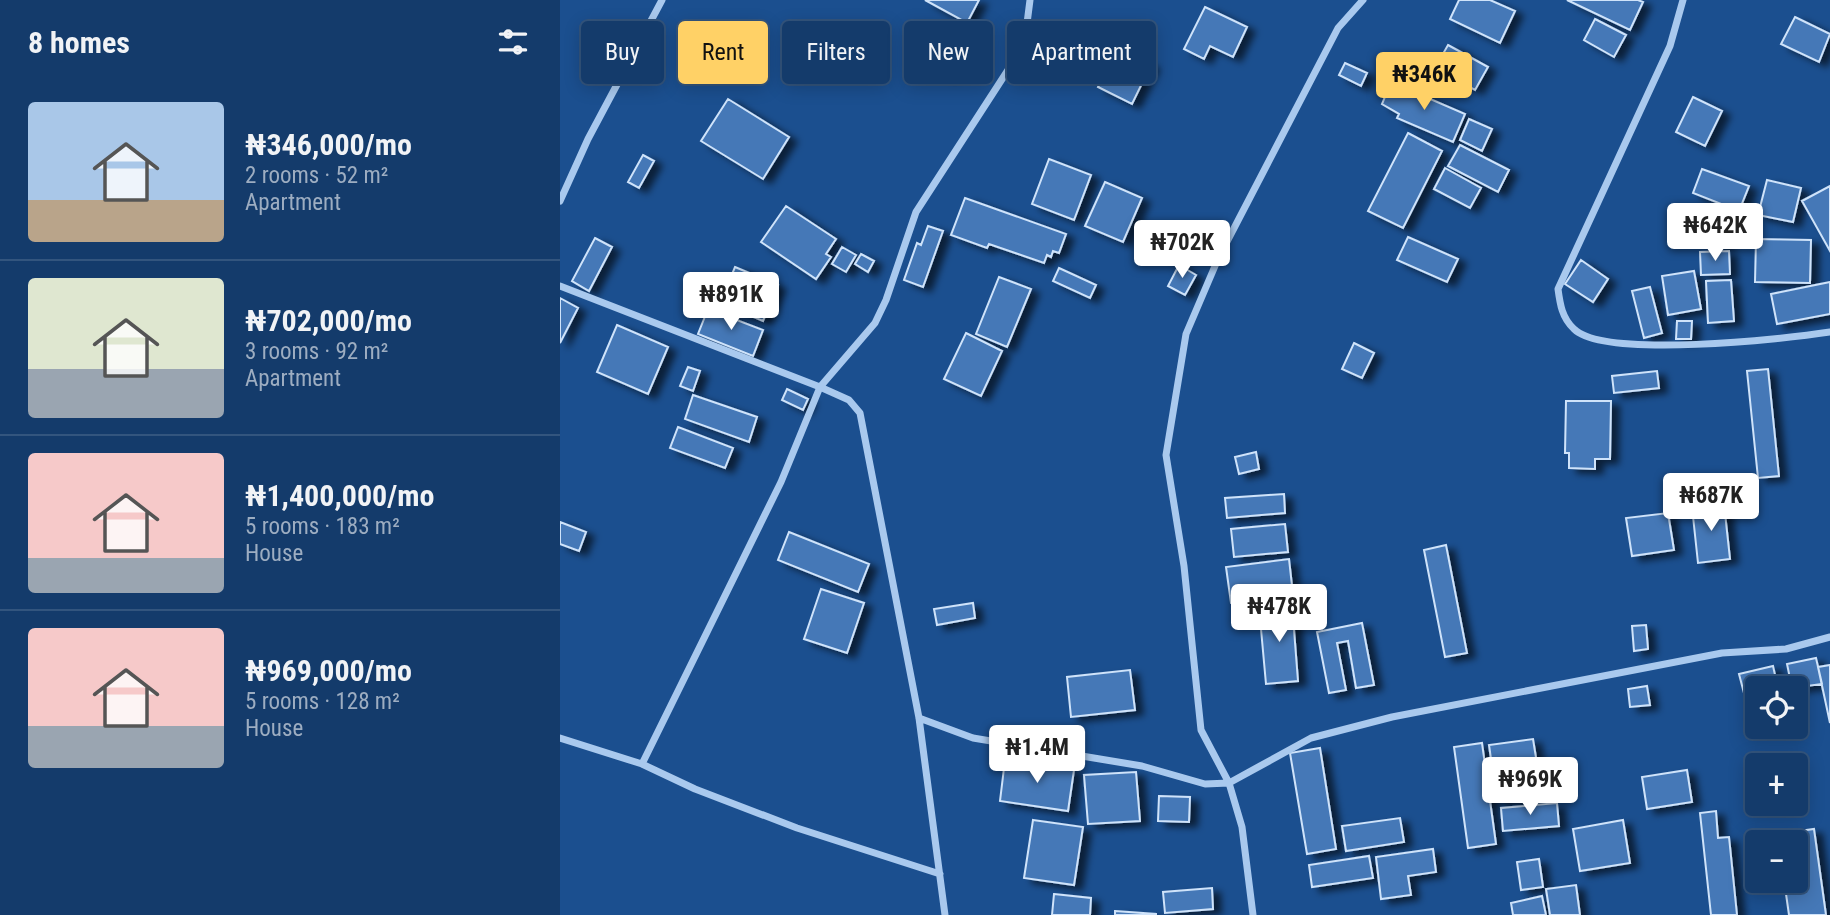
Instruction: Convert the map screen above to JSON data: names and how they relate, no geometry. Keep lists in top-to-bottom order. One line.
{"page":{"heading":"8 homes","chip":["Buy","Rent","Filters","New","Apartment"],"price":["₦346K","₦642K","₦702K","₦891K","₦687K","₦478K","₦1.4M","₦969K"],"list":[{"name":"₦346,000/mo","note":"2 rooms · 52 m² · Apartment"},{"name":"₦702,000/mo","note":"3 rooms · 92 m² · Apartment"},{"name":"₦1,400,000/mo","note":"5 rooms · 183 m² · House"},{"name":"₦969,000/mo","note":"5 rooms · 128 m² · House"}],"map_buttons":["+","−"]}}
